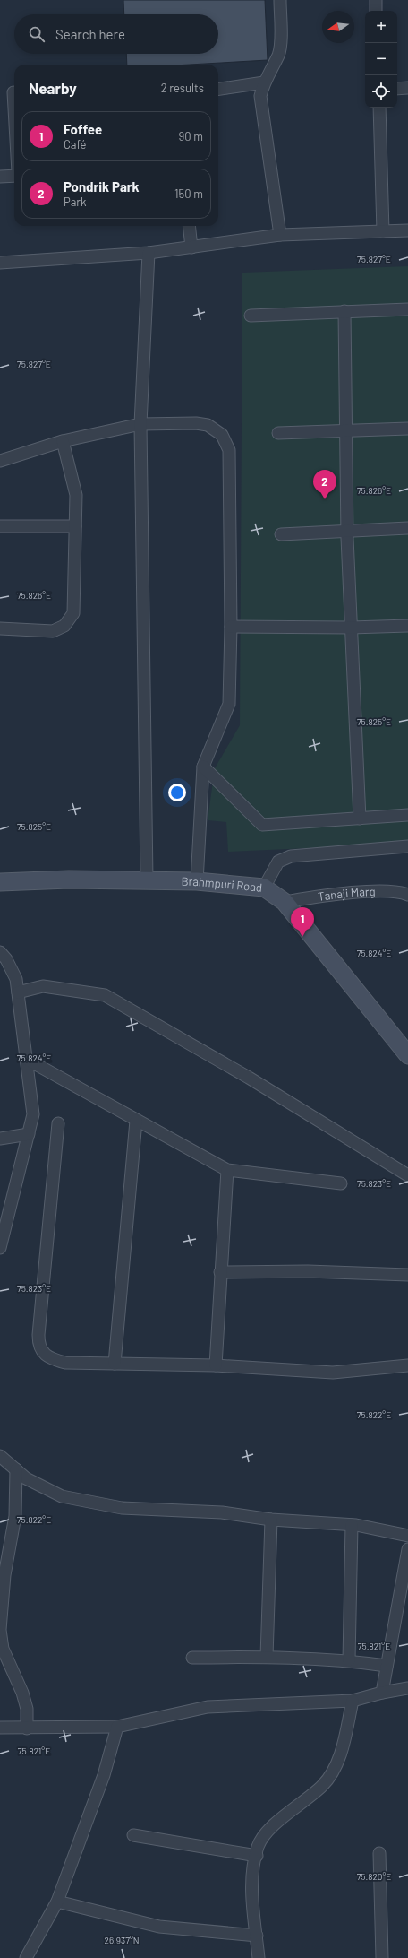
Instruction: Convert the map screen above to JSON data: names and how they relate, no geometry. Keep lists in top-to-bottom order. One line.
{"streets":{"street":["Brahmpuri Road","Tanaji Marg"]},"crossings":[["Brahmpuri Road","Tanaji Marg"]],"north":"left","page":{"map_buttons":["+","−"],"search":"Search here","heading":["Nearby","2 results"],"list":[{"mark":"1","name":"Foffee","note":"Café","value":"90 m"},{"mark":"2","name":"Pondrik Park","note":"Park","value":"150 m"}],"pins":["2","1"]},"coordinates":["75.827°E","75.826°E","75.825°E","75.824°E","75.823°E","75.822°E","75.821°E","75.820°E","26.937°N"]}
